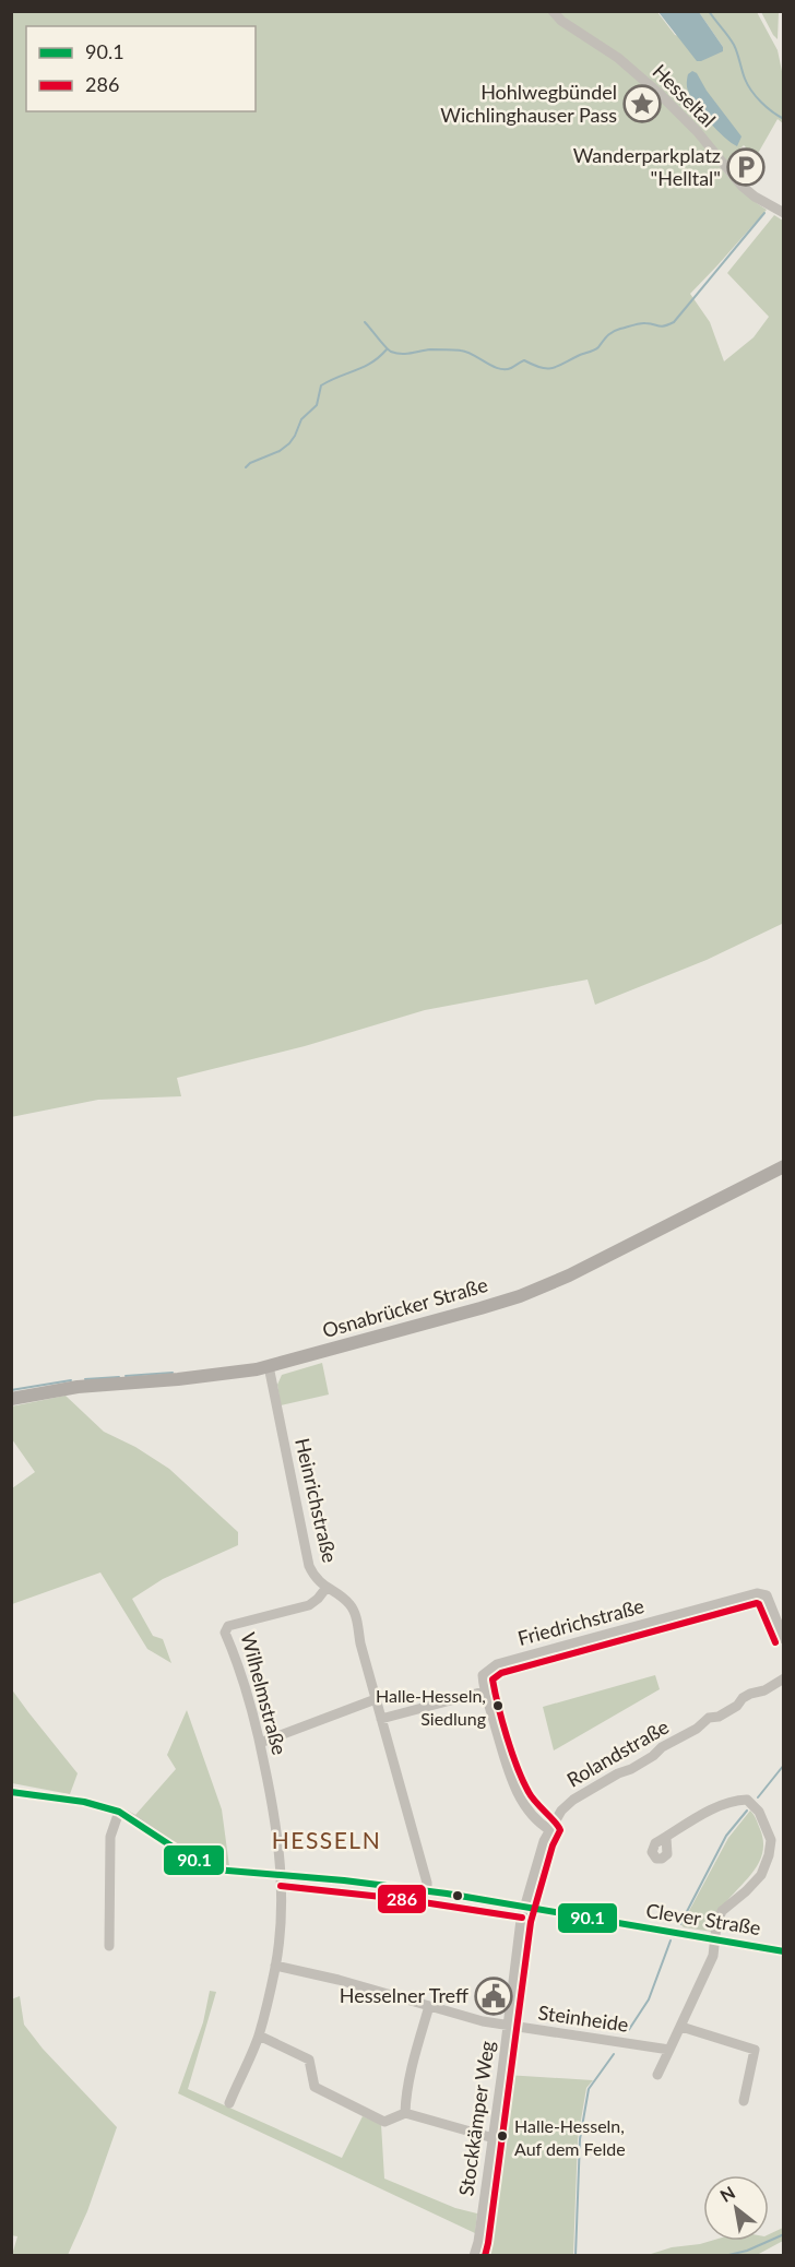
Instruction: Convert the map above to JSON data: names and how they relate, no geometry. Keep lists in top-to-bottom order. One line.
{"streets":{"main road":["Osnabrücker Straße"],"street":["Hesseltal","Heinrichstraße","Friedrichstraße","Wilhelmstraße","Rolandstraße","Clever Straße","Steinheide","Stockkämper Weg"]},"crossings":[["Osnabrücker Straße","Heinrichstraße"],["Heinrichstraße","Wilhelmstraße"],["Heinrichstraße","Clever Straße"],["Wilhelmstraße","Clever Straße"],["Rolandstraße","Clever Straße"],["Rolandstraße","Stockkämper Weg"],["Clever Straße","Stockkämper Weg"],["Steinheide","Stockkämper Weg"]],"districts":["HESSELN"],"places":{"place":["Hohlwegbündel Wichlinghauser Pass"],"parking":["Wanderparkplatz \"Helltal\""],"other":["Halle-Hesseln, Siedlung","Halle-Hesseln, Auf dem Felde"],"public building":["Hesselner Treff"]},"lines":["transit line 286","transit line 90.1"],"legend":["90.1","286"],"north":"top left"}
